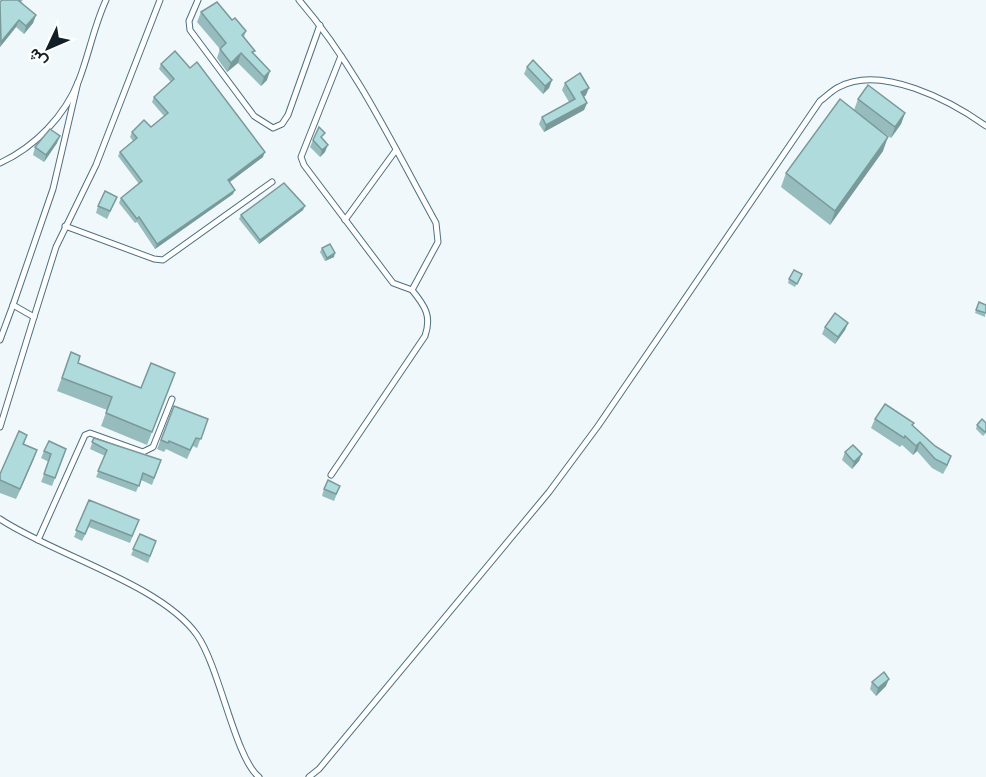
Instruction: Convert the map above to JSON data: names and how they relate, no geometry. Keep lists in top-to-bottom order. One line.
{"north":"bottom left"}
